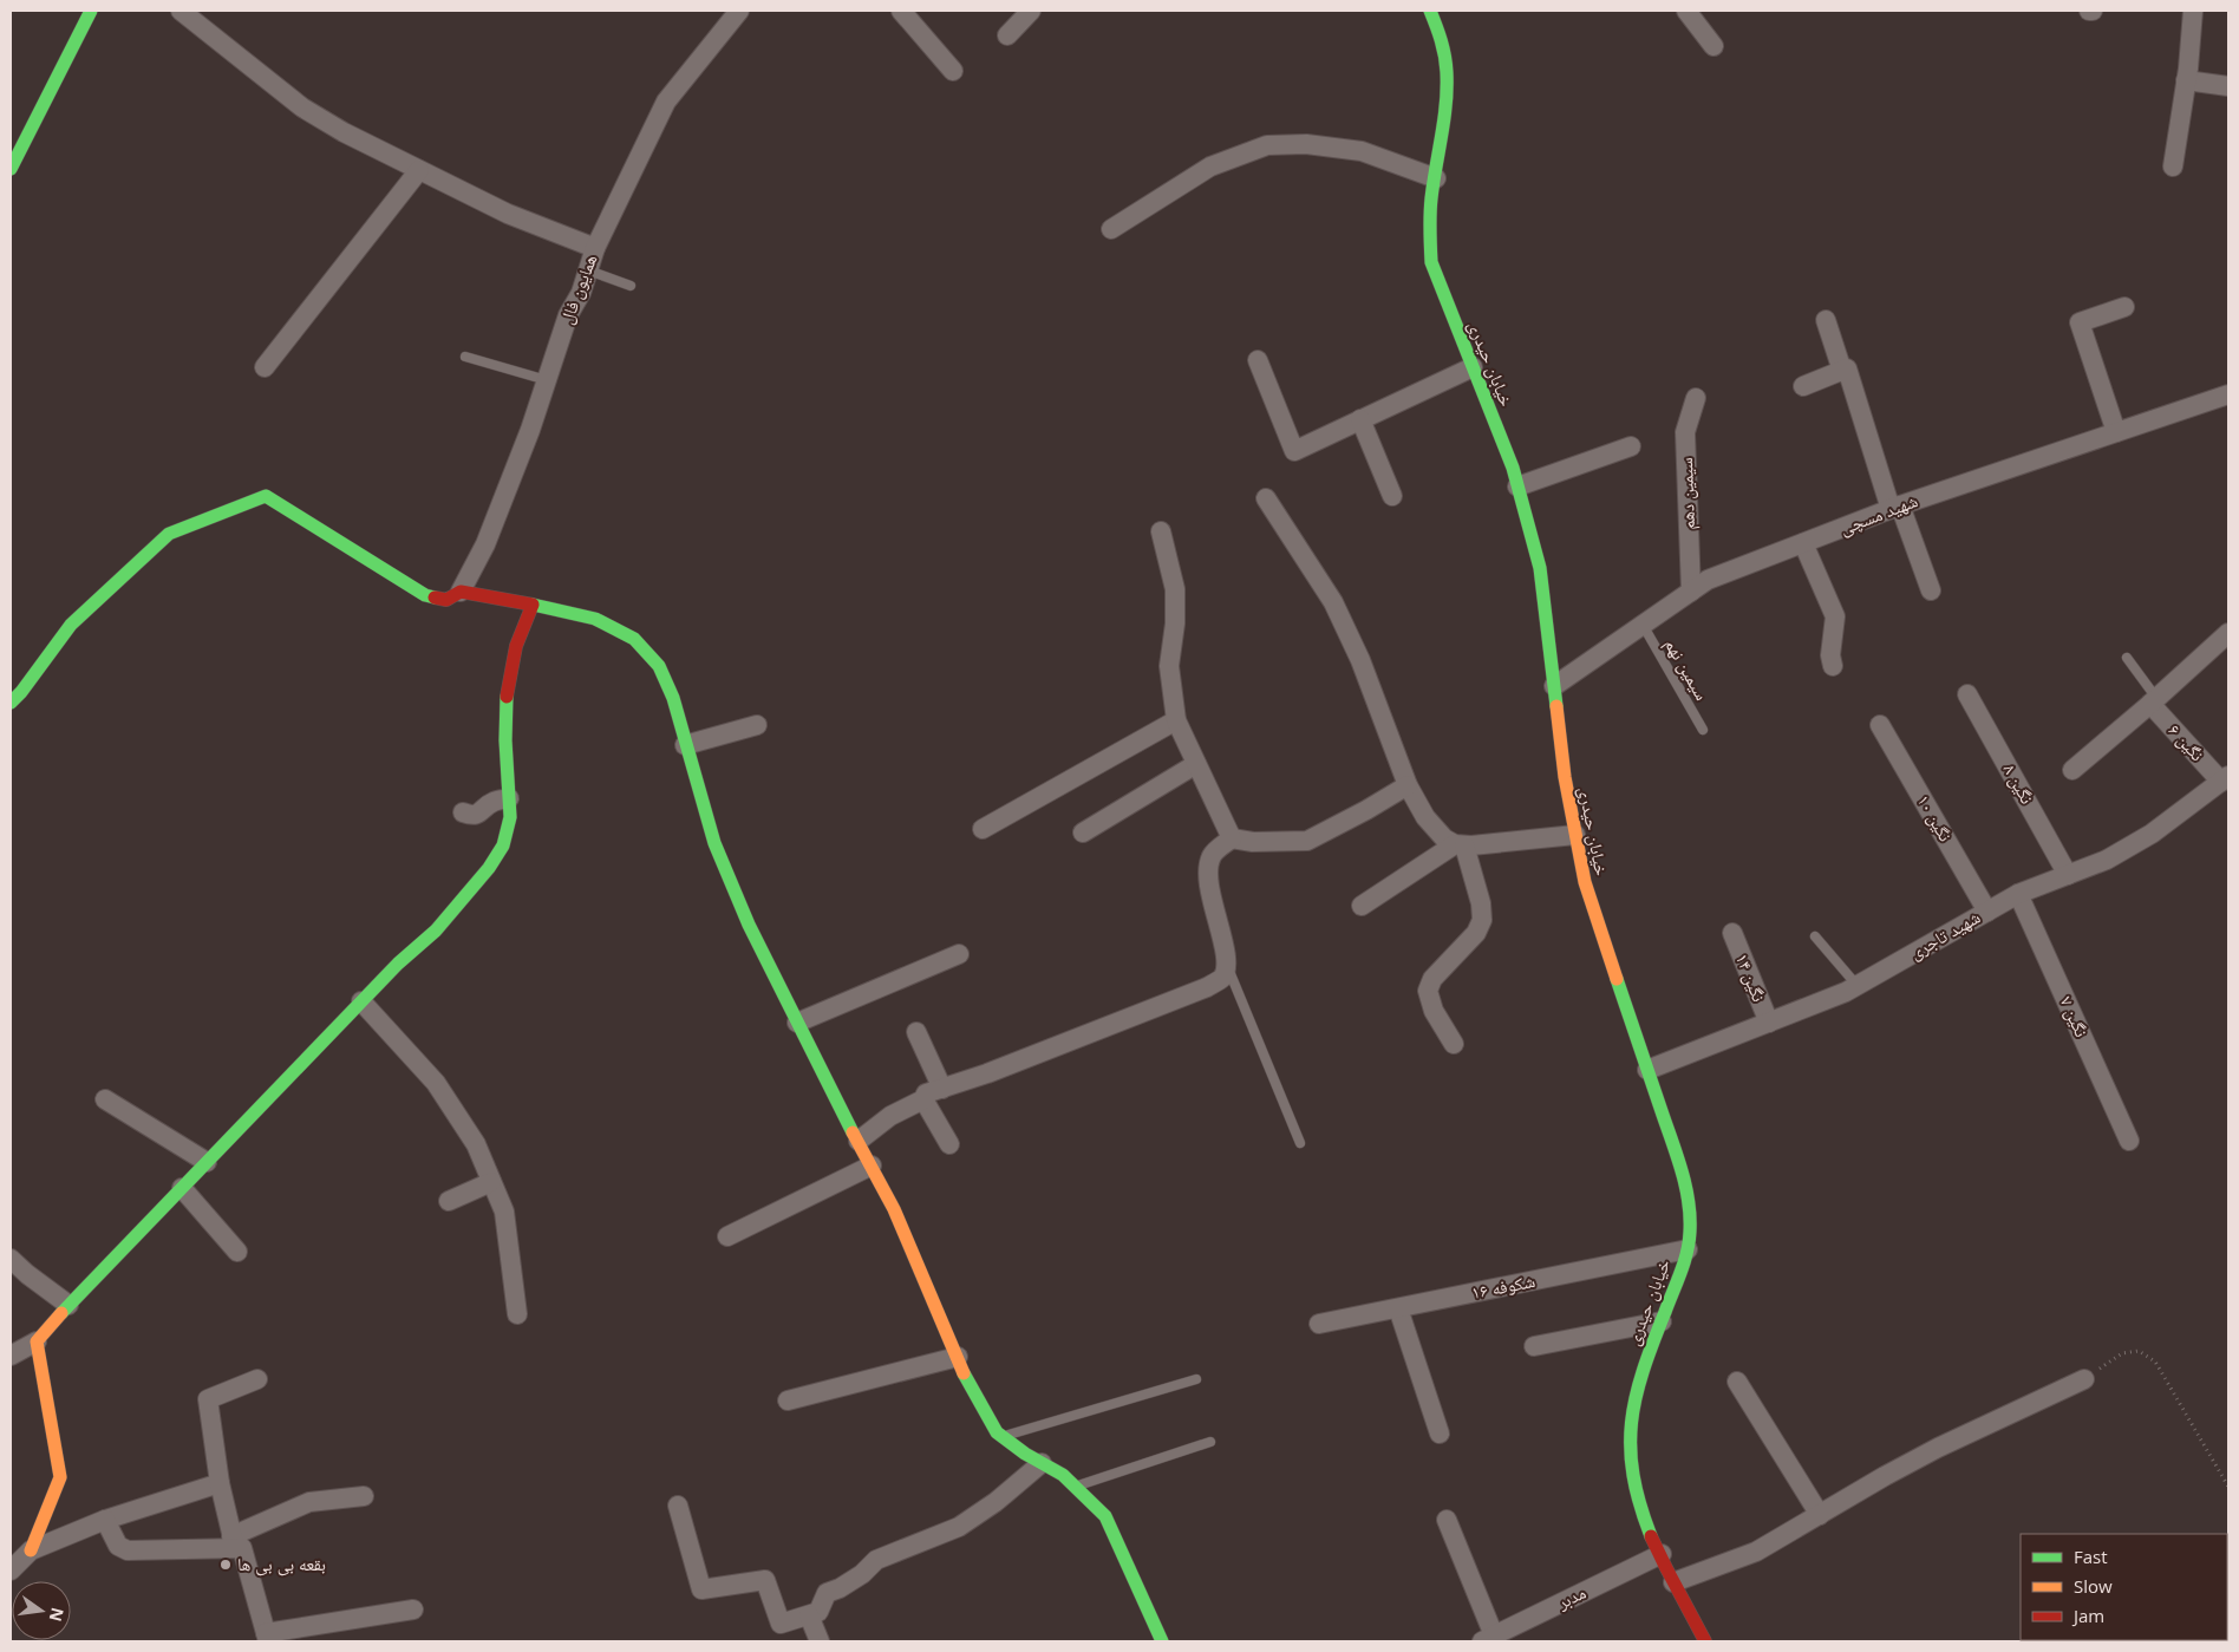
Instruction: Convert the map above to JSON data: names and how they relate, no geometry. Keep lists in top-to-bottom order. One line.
{"streets":{"street":["همایون فال","خیابان حیدری","سیمین دهم","شهید مسچی","نگین ۶","نگین ۸","نگین ۱۰","شهید تاجری","نگین ۱۴","نگین ۷","شکوفه ۱۶","مدبر"],"lane":["سیمین نهم"]},"crossings":[["خیابان حیدری","شهید مسچی"],["خیابان حیدری","شهید تاجری"],["خیابان حیدری","شکوفه ۱۶"],["خیابان حیدری","مدبر"],["سیمین دهم","شهید مسچی"],["شهید مسچی","سیمین نهم"],["نگین ۶","شهید تاجری"],["نگین ۸","شهید تاجری"],["نگین ۱۰","شهید تاجری"],["شهید تاجری","نگین ۱۴"],["شهید تاجری","نگین ۷"]],"places":["بقعه بی بی ها"],"legend":["Fast","Slow","Jam"],"north":"right"}
